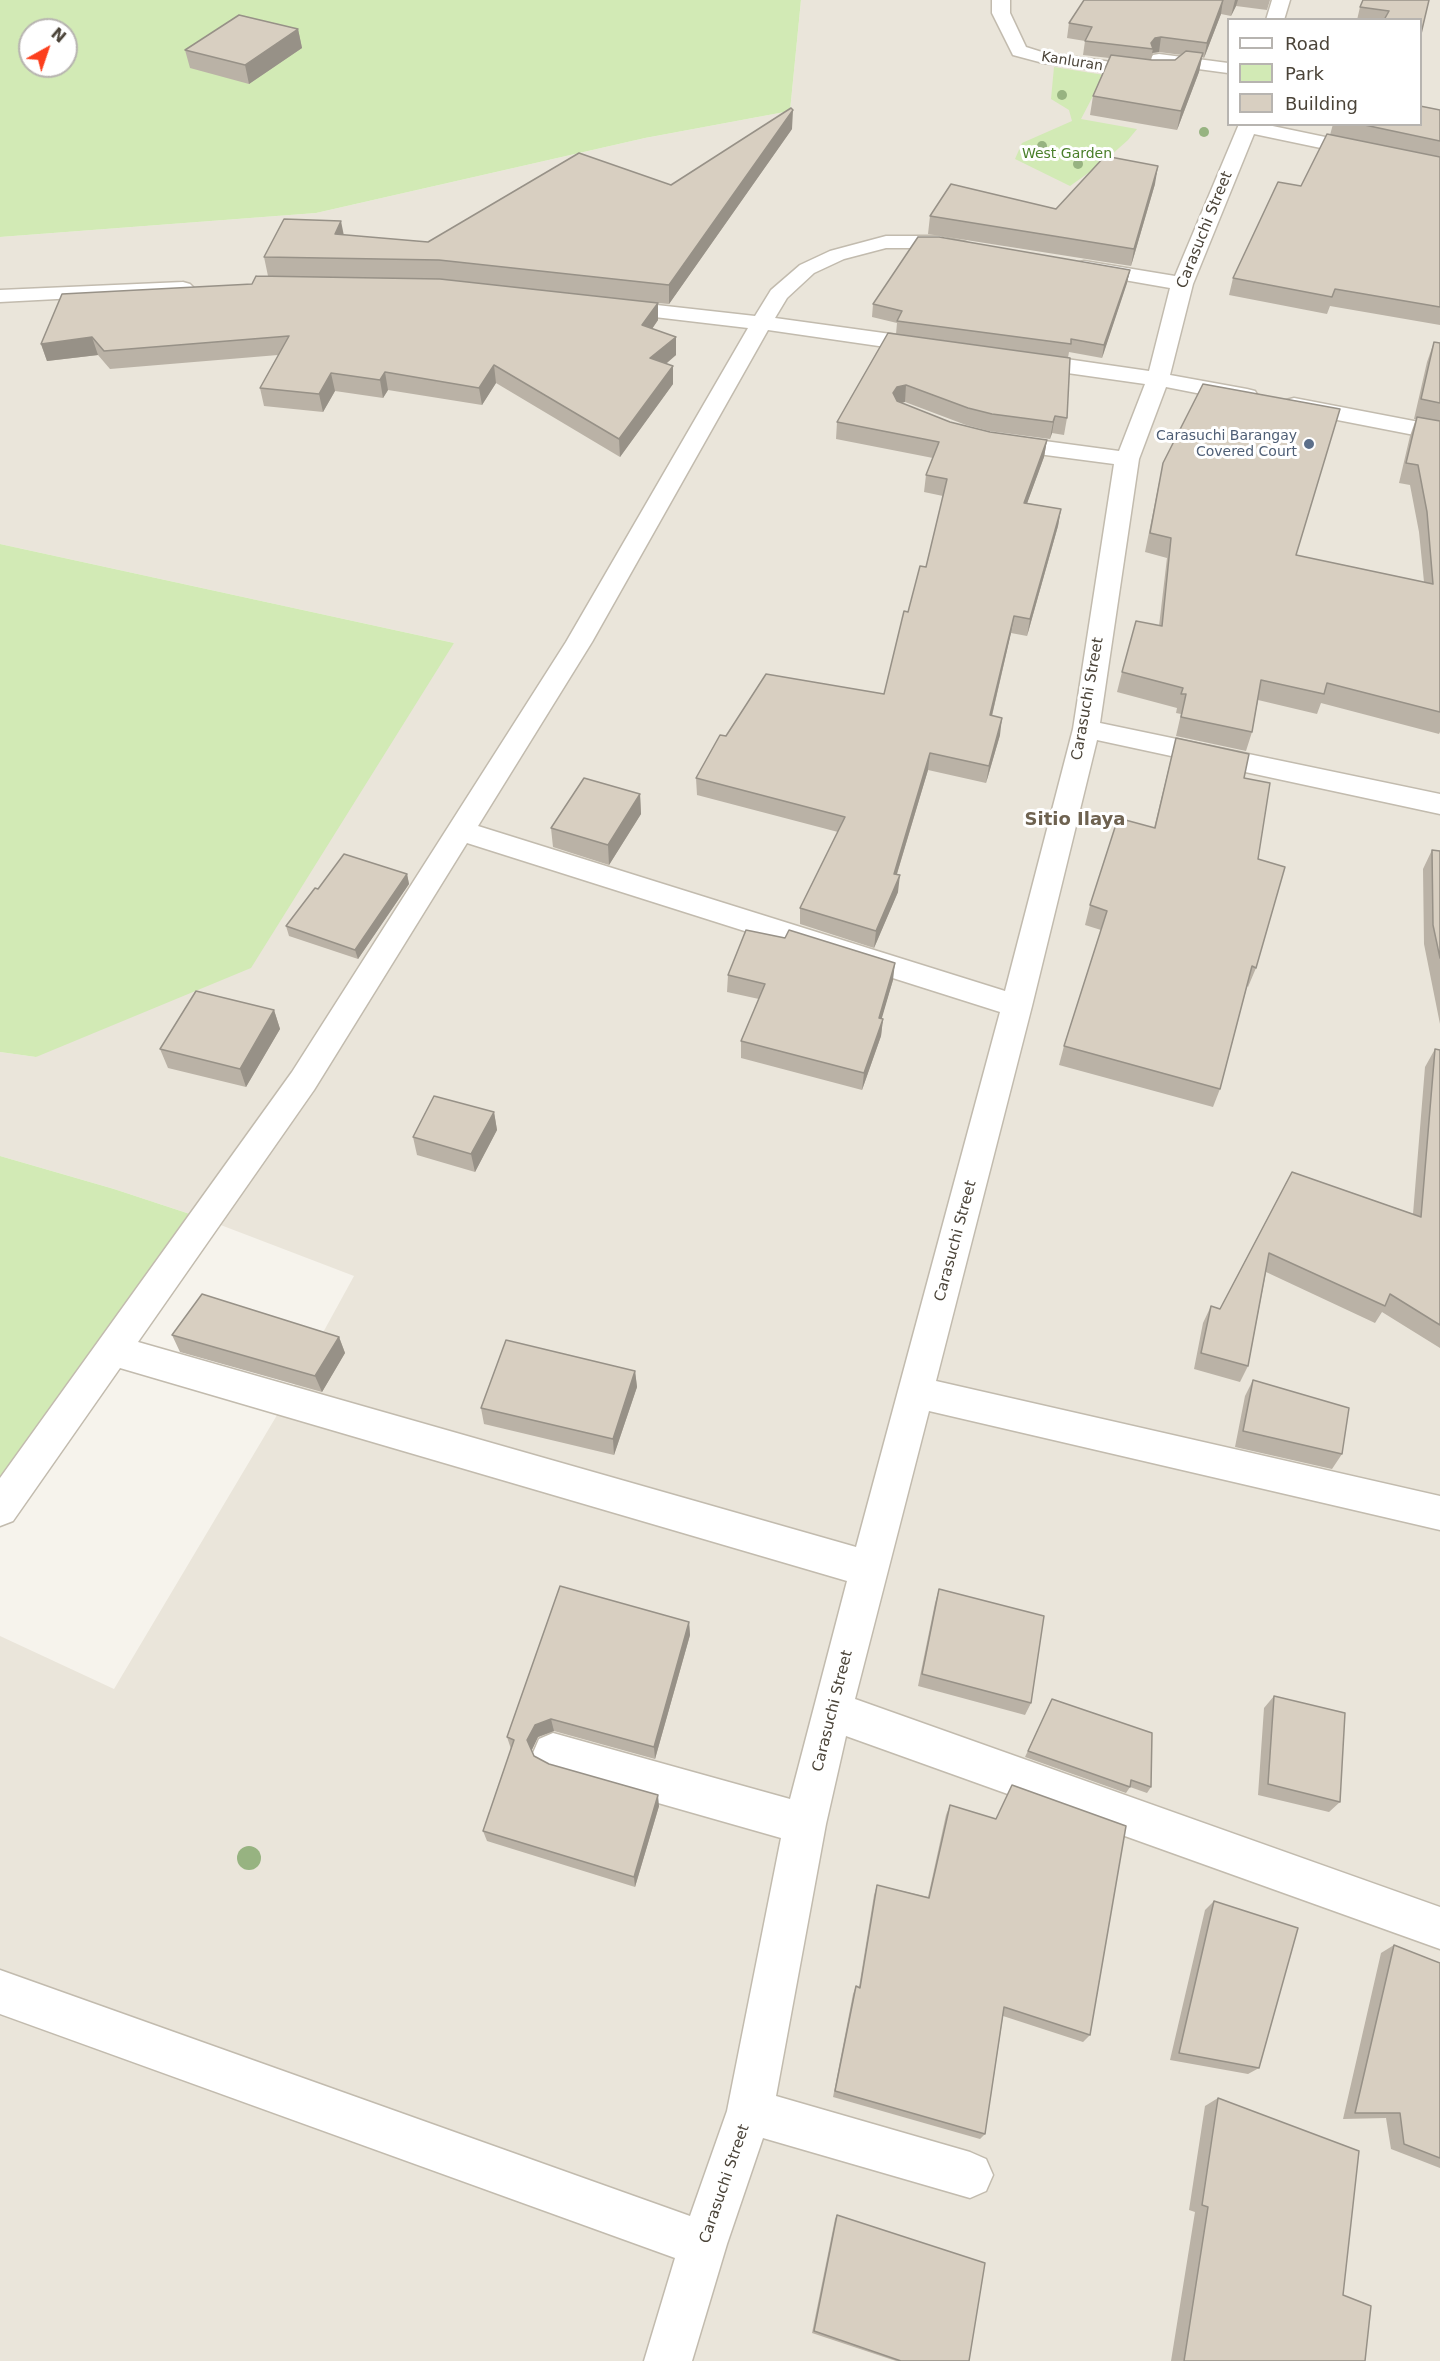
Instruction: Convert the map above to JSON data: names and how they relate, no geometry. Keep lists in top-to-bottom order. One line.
{"streets":{"street":["Kanluran","Carasuchi Street"]},"districts":["Sitio Ilaya"],"parks":["West Garden"],"places":["Carasuchi Barangay Covered Court"],"legend":["Road","Park","Building"],"north":"top right"}
